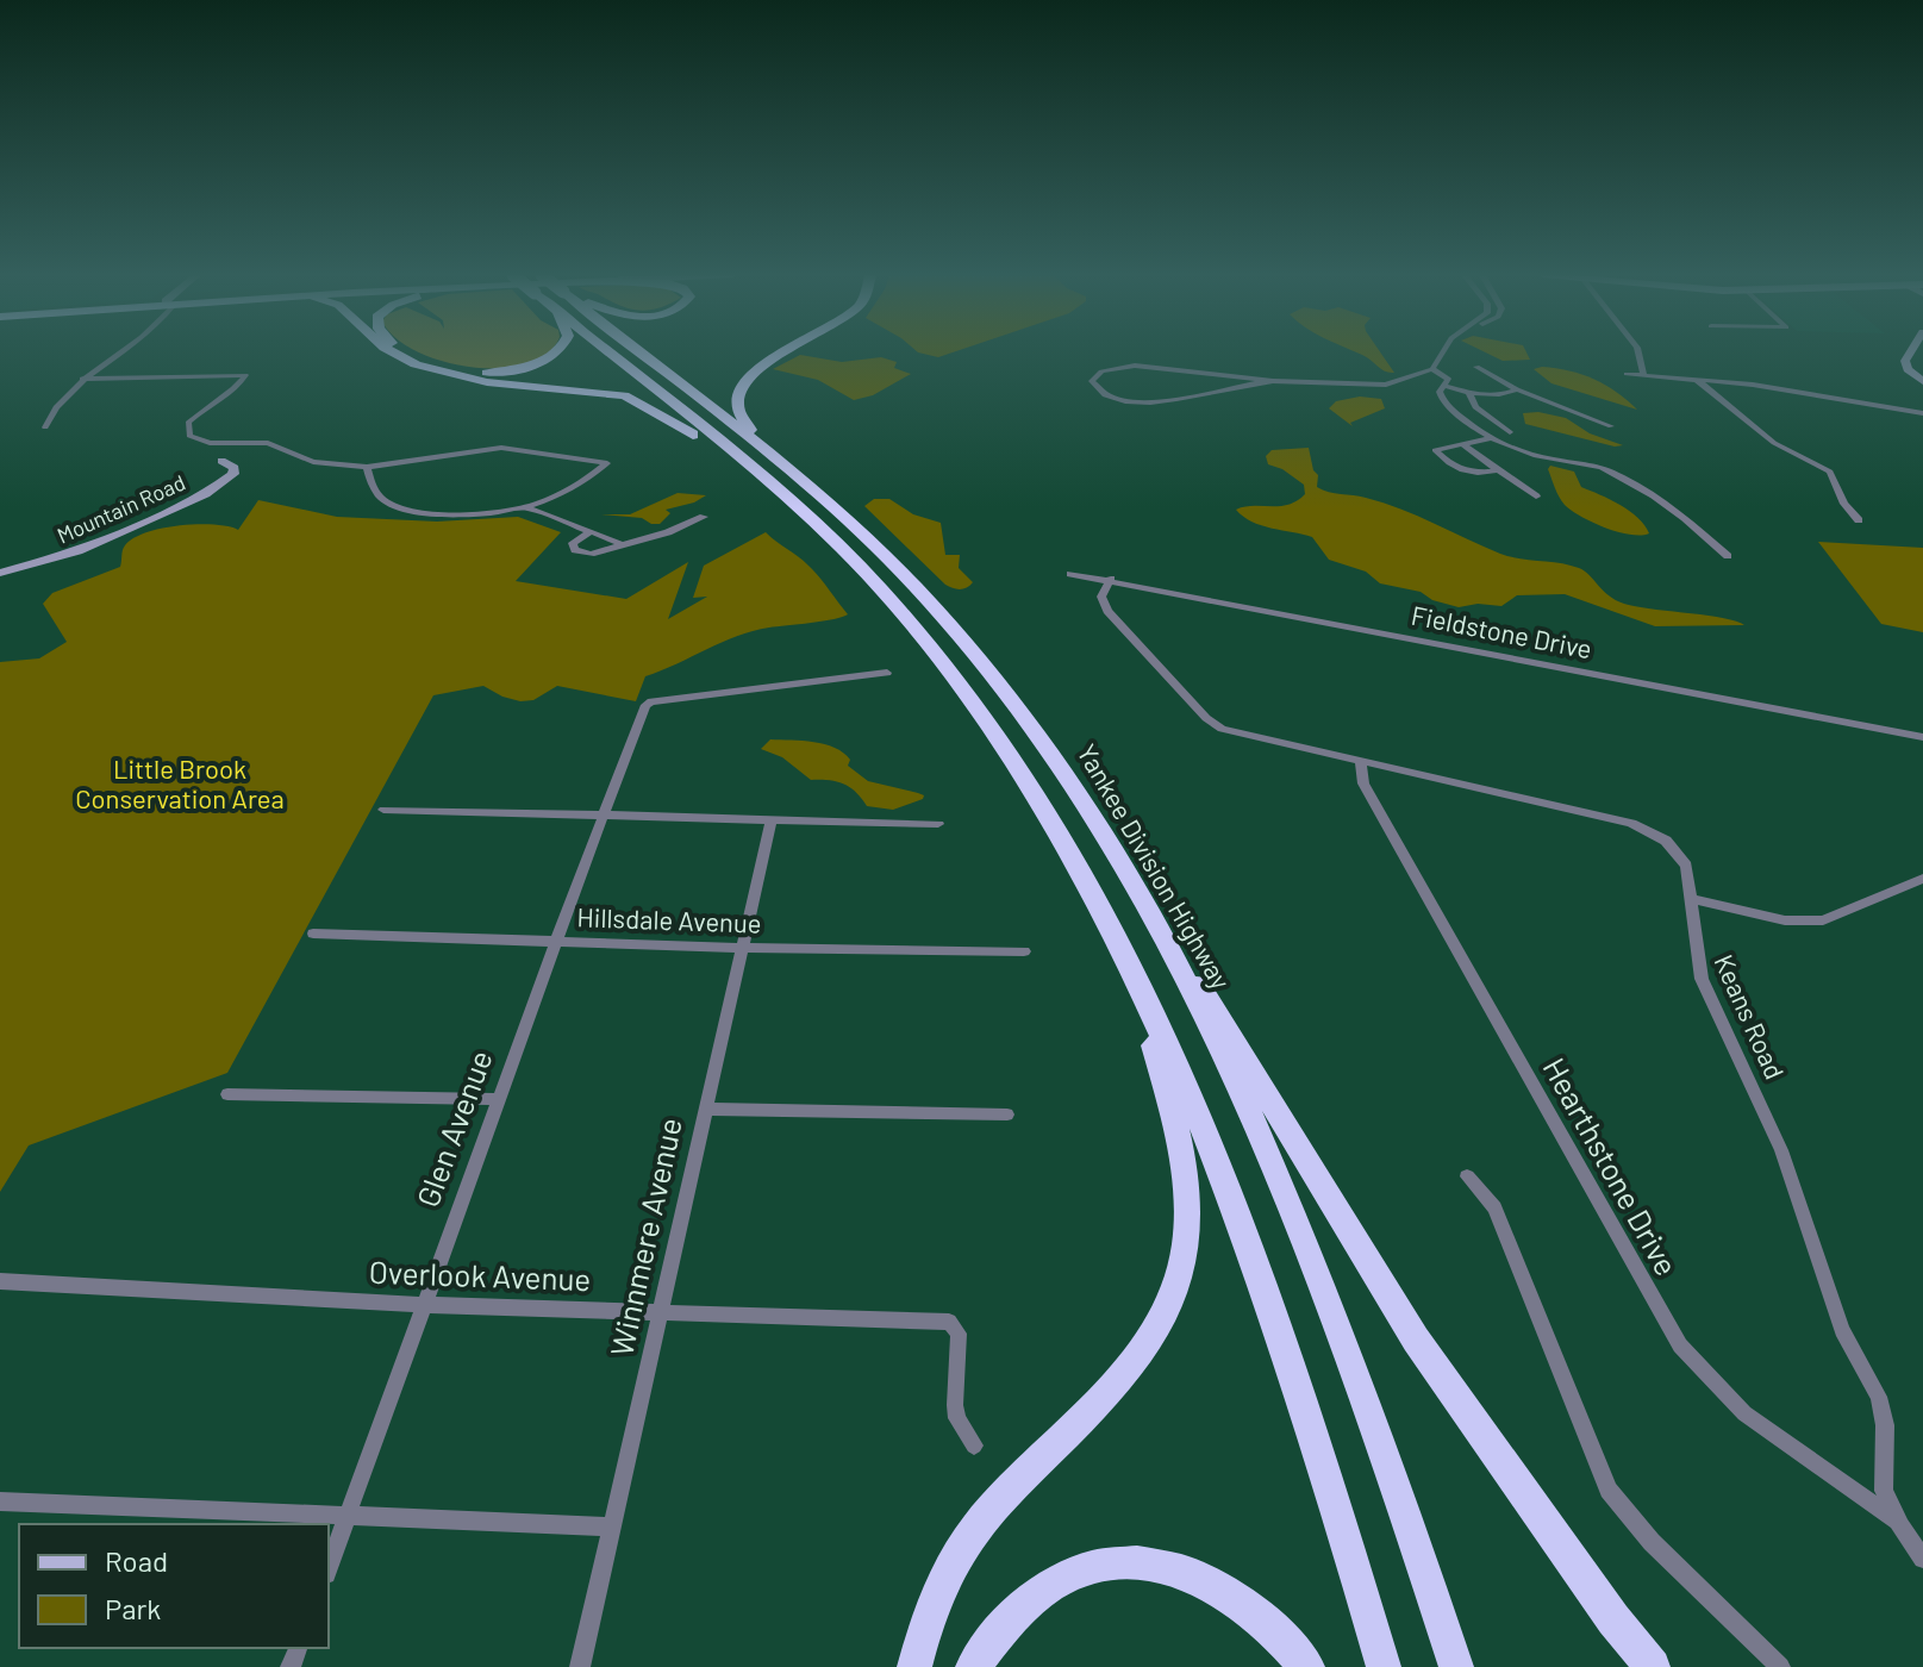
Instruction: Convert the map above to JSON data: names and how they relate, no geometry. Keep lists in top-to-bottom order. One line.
{"streets":{"highway":["Yankee Division Highway"],"street":["Mountain Road","Fieldstone Drive","Hillsdale Avenue","Keans Road","Glen Avenue","Hearthstone Drive","Winnmere Avenue","Overlook Avenue"]},"crossings":[["Fieldstone Drive","Keans Road"],["Hillsdale Avenue","Glen Avenue"],["Hillsdale Avenue","Winnmere Avenue"],["Keans Road","Hearthstone Drive"],["Glen Avenue","Overlook Avenue"],["Winnmere Avenue","Overlook Avenue"]],"parks":["Little Brook Conservation Area"],"legend":["Road","Park"]}
